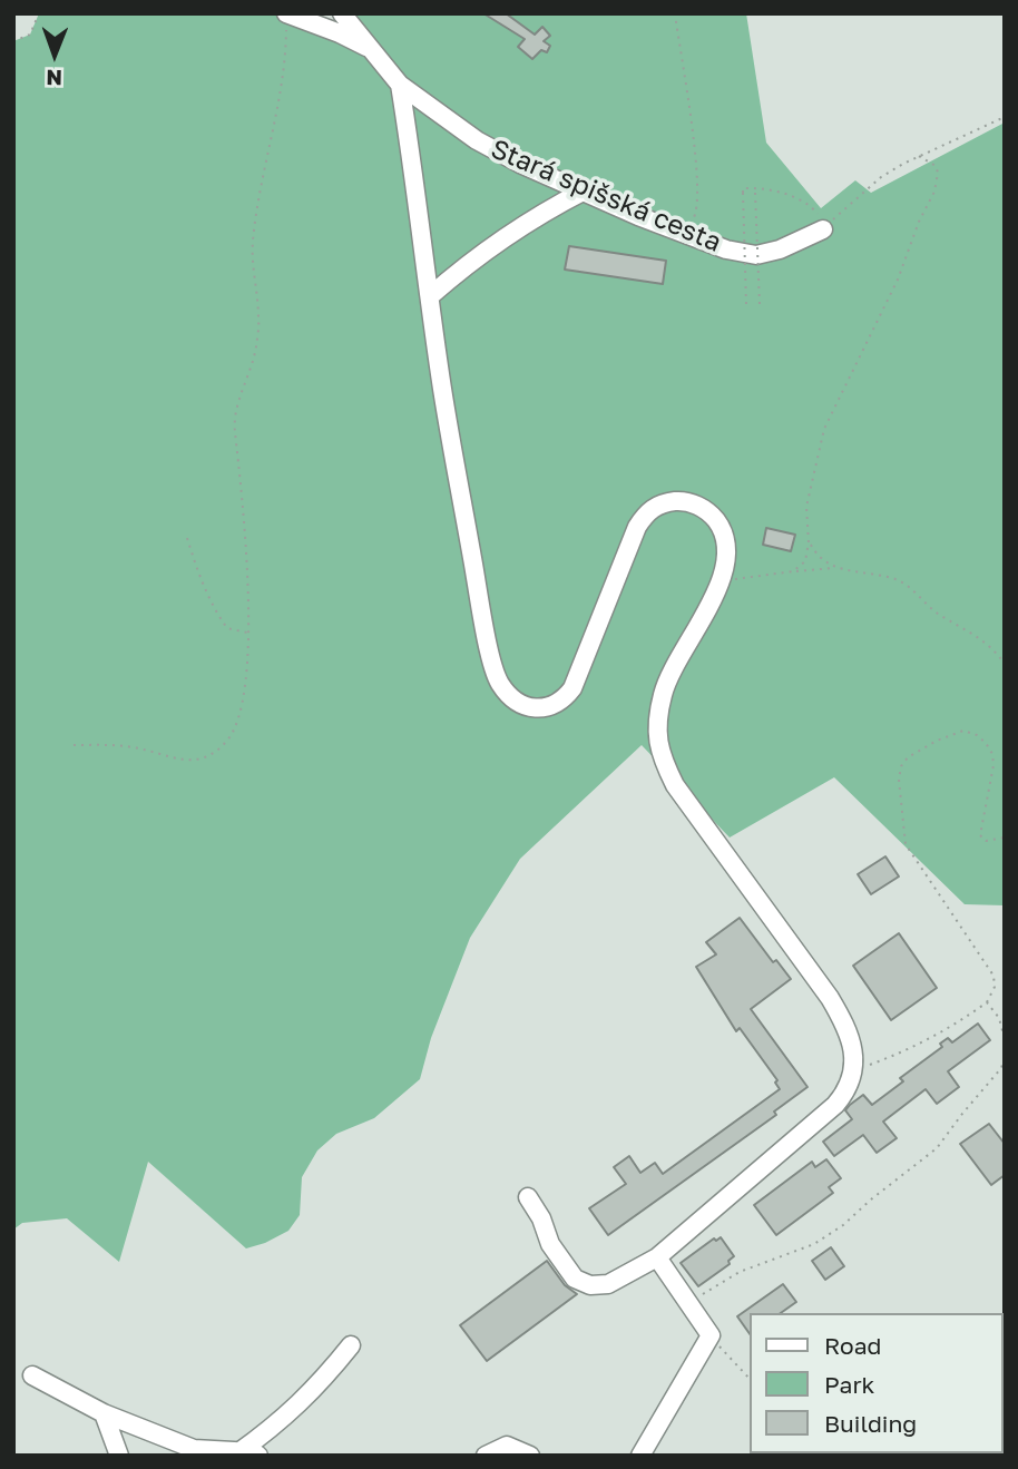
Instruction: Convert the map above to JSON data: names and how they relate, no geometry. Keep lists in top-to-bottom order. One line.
{"streets":{"street":["Stará spišská cesta"]},"legend":["Road","Park","Building"],"north":"bottom"}
